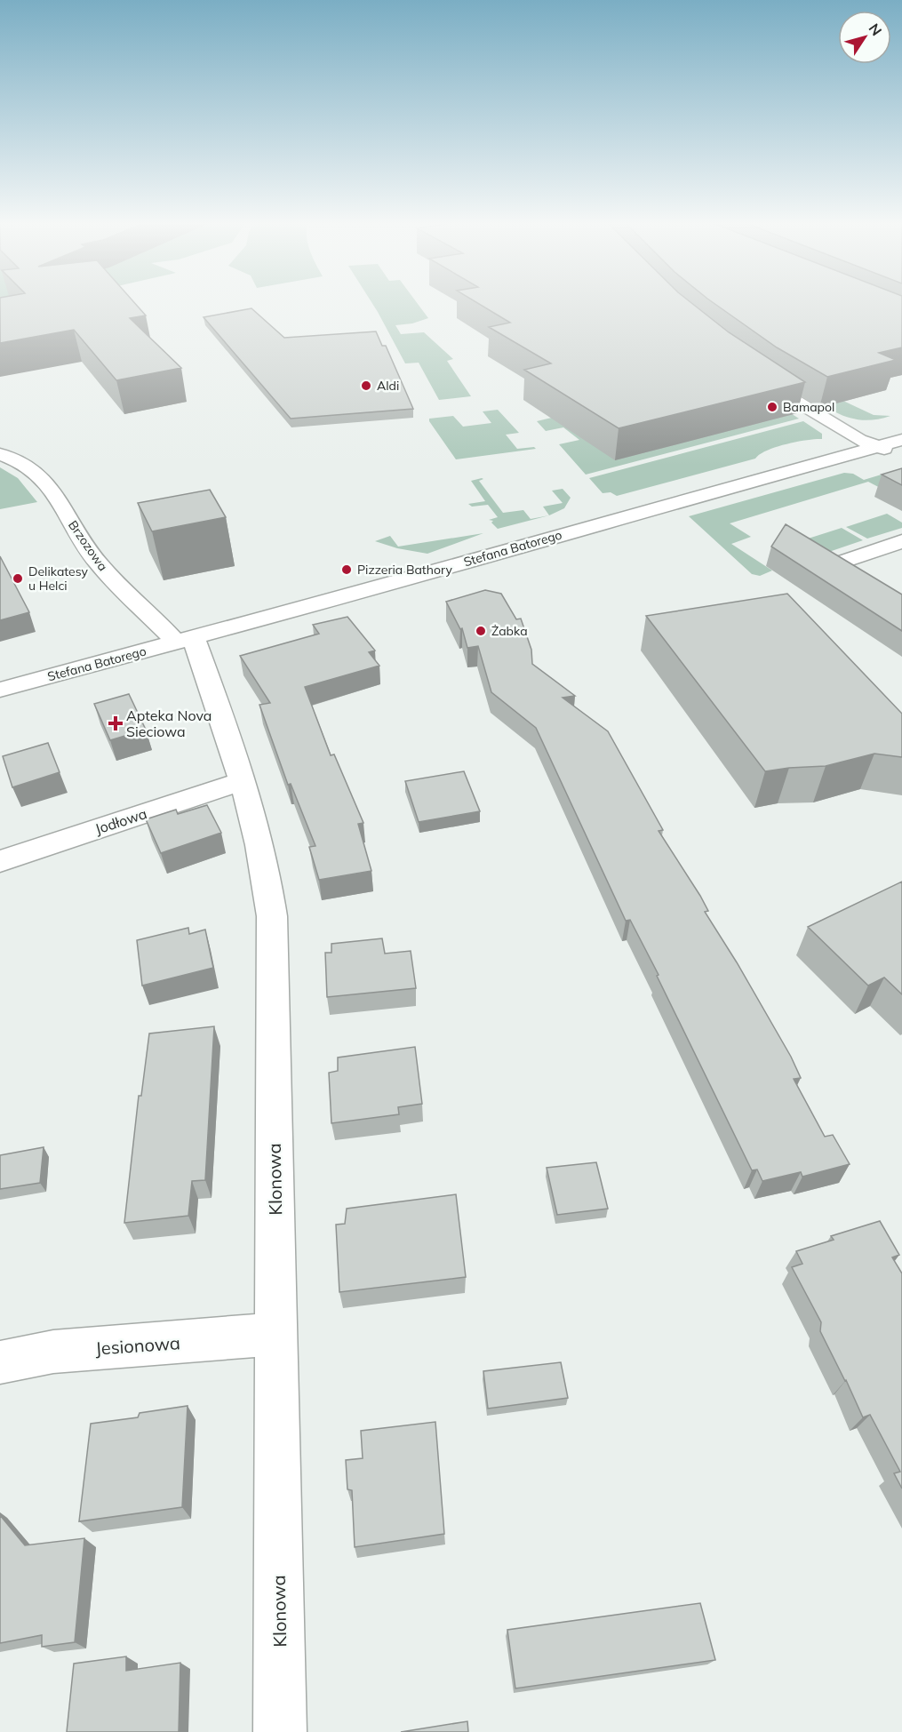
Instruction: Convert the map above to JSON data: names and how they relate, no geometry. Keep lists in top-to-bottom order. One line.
{"streets":{"street":["Brzozowa","Stefana Batorego","Jodłowa","Klonowa","Jesionowa"]},"crossings":[["Brzozowa","Stefana Batorego"],["Brzozowa","Klonowa"],["Stefana Batorego","Klonowa"],["Jodłowa","Klonowa"],["Klonowa","Jesionowa"]],"places":{"other":["Aldi","Bamapol","Pizzeria Bathory","Delikatesy u Helci","Żabka"],"health":["Apteka Nova Sieciowa"]},"north":"top right"}
